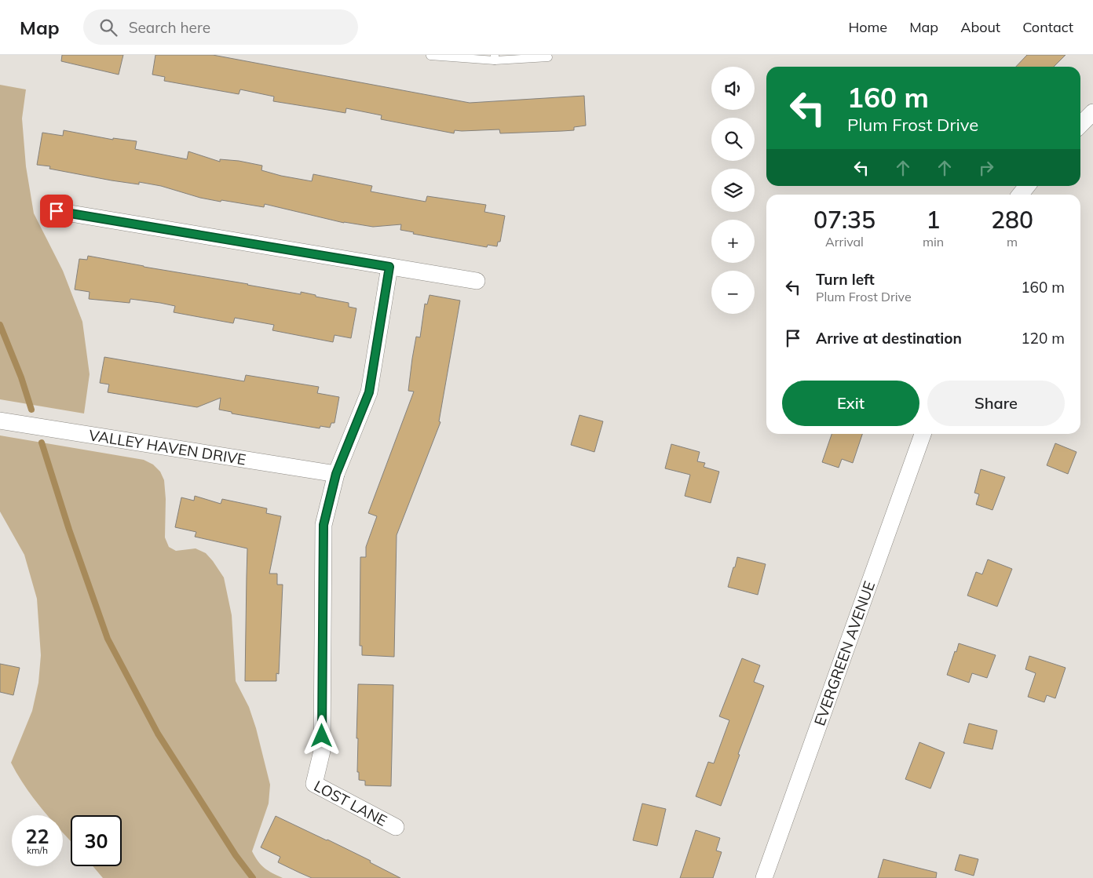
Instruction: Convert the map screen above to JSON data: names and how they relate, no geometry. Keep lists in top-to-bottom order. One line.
{"streets":{"street":["VALLEY HAVEN DRIVE","EVERGREEN AVENUE","LOST LANE"]},"crossings":[["VALLEY HAVEN DRIVE","LOST LANE"]],"page":{"header":"Map","search":"Search here","nav":["Home","Map","About","Contact"],"map_buttons":["+","−"],"turn":["160 m","Plum Frost Drive"],"eta":["07:35","Arrival","1","min","280","m"],"list":[{"name":"Turn left","note":"Plum Frost Drive","value":"160 m"},{"name":"Arrive at destination","value":"120 m"}],"buttons":["Exit","Share"],"speed":"22 km/h","limit":"30"}}
